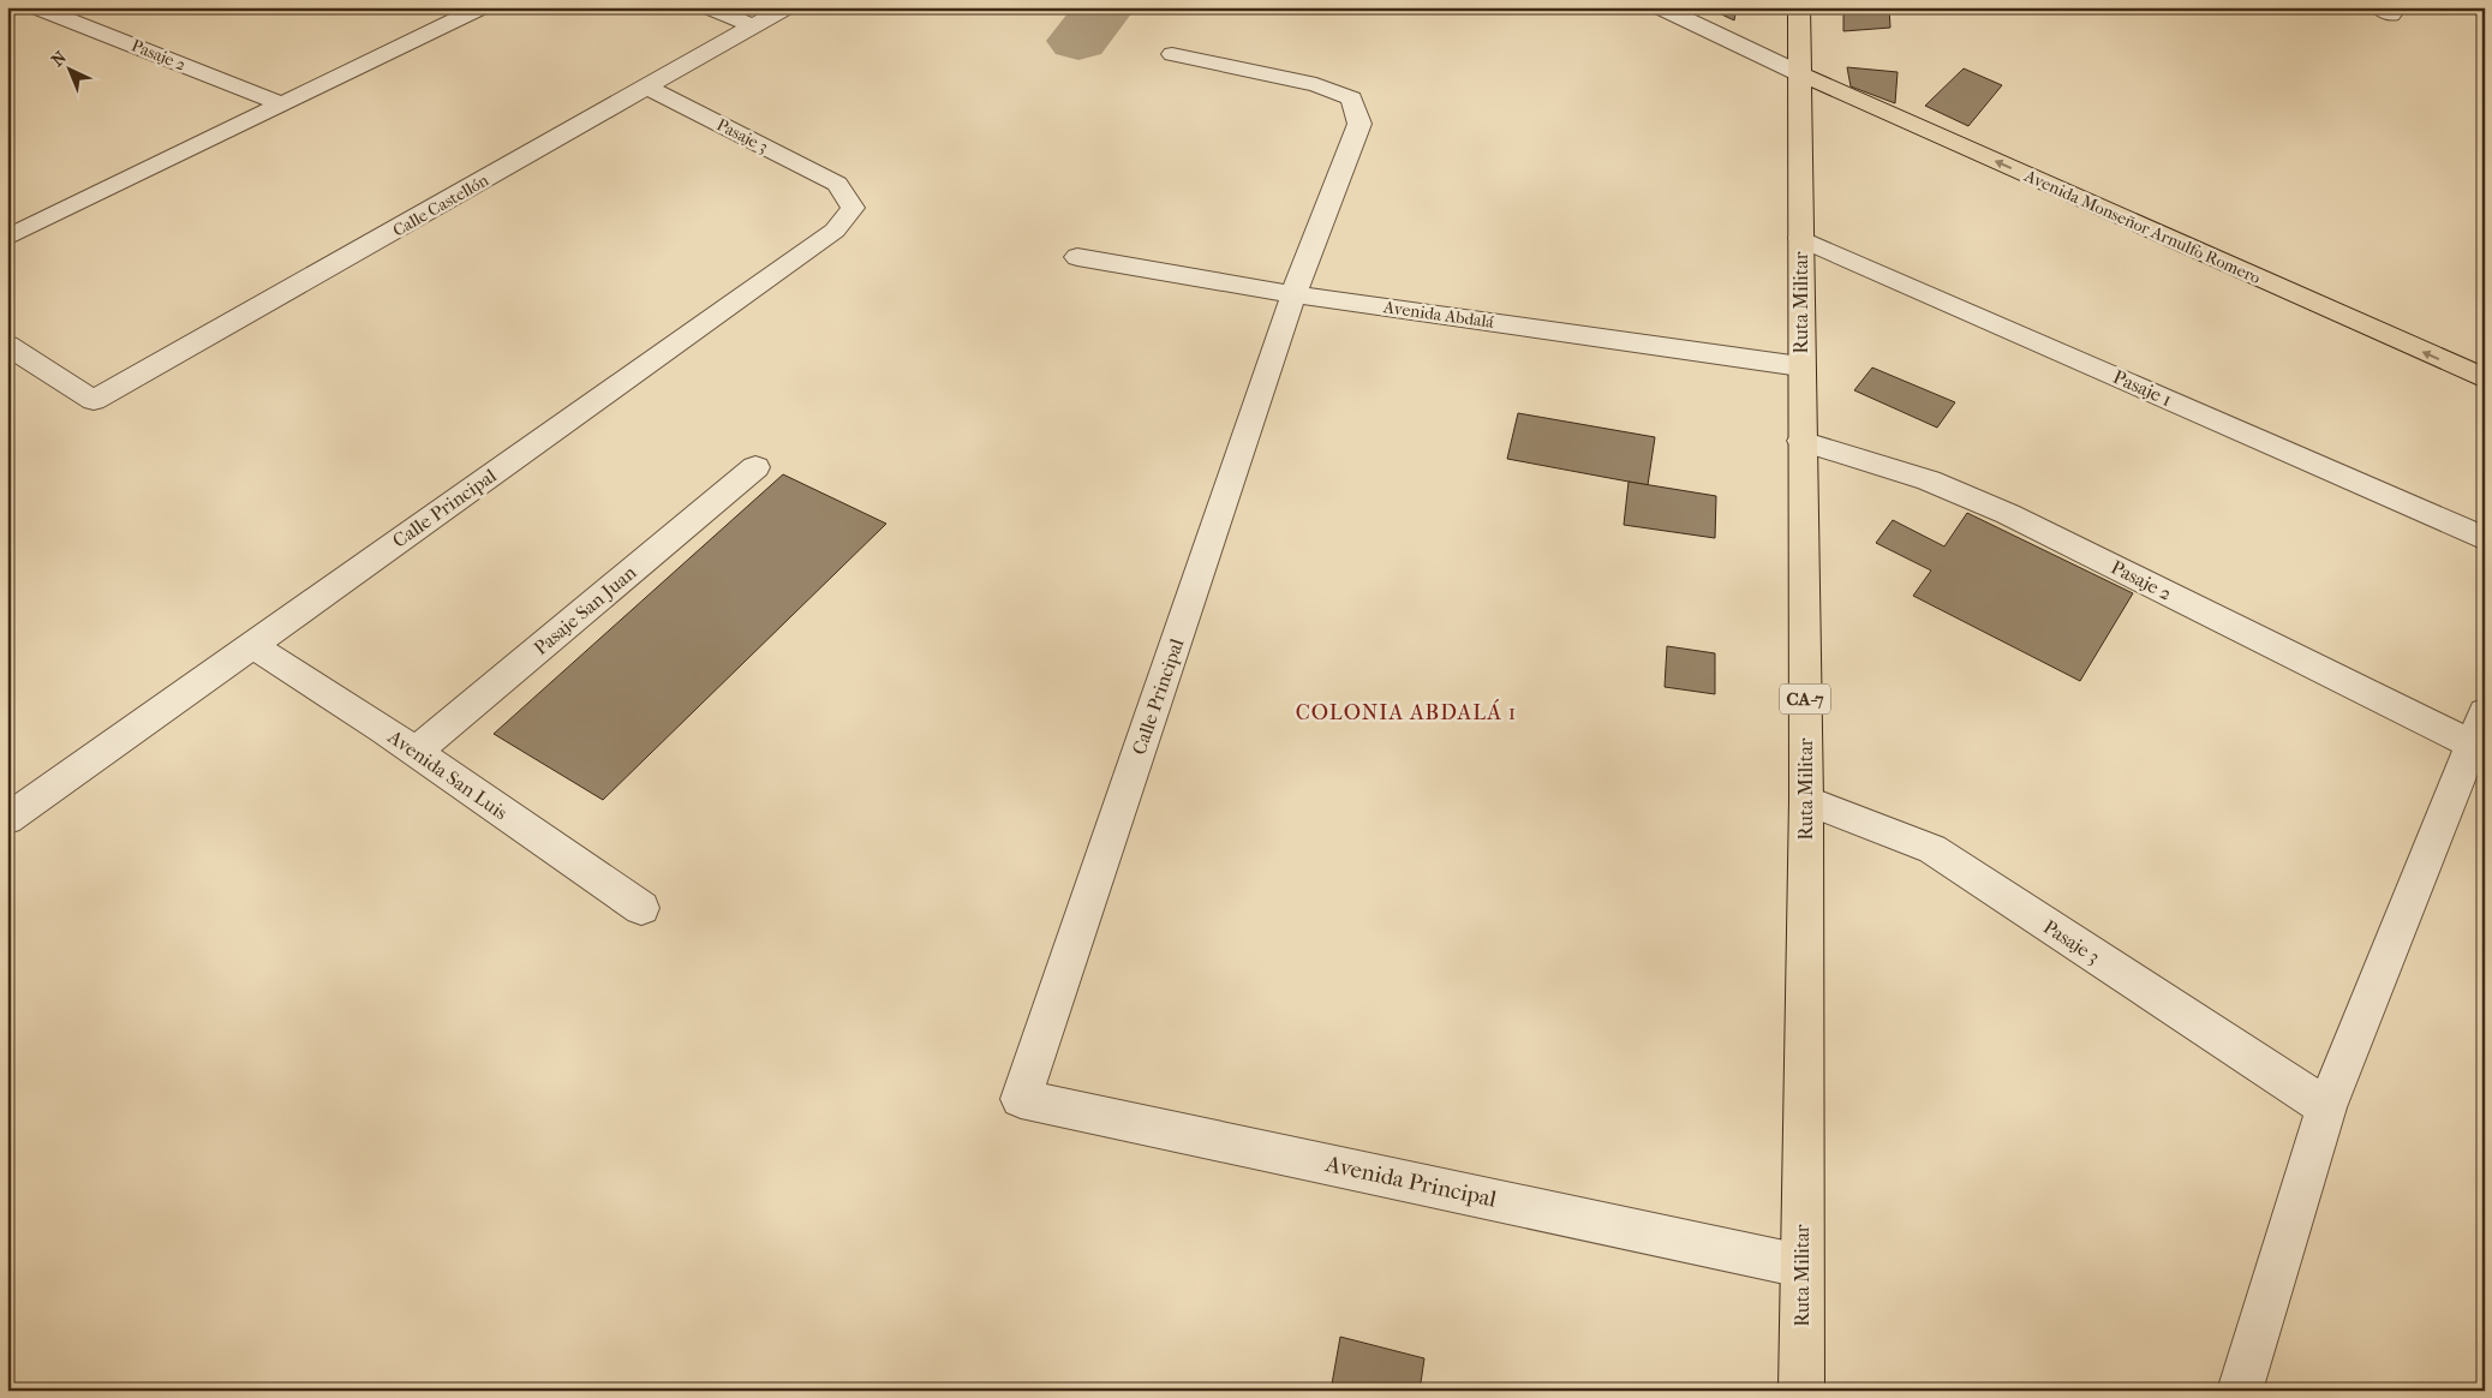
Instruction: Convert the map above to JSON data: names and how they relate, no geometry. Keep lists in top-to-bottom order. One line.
{"streets":{"main road":["Avenida Monseñor Arnulfo Romero","Ruta Militar","CA-7"],"street":["Pasaje 2","Pasaje 3","Calle Castellón","Avenida Abdalá","Pasaje 1","Calle Principal","Pasaje San Juan","Avenida San Luis","Avenida Principal"]},"crossings":[["Pasaje 2","Ruta Militar"],["Pasaje 3","Calle Castellón"],["Pasaje 3","Ruta Militar"],["Pasaje 3","Calle Principal"],["Avenida Monseñor Arnulfo Romero","Ruta Militar"],["Ruta Militar","Avenida Abdalá"],["Ruta Militar","Pasaje 1"],["Ruta Militar","Avenida Principal"],["Avenida Abdalá","Calle Principal"],["Calle Principal","Avenida San Luis"],["Calle Principal","Avenida Principal"],["Pasaje San Juan","Avenida San Luis"]],"one_way":["Avenida Monseñor Arnulfo Romero"],"districts":["COLONIA ABDALÁ 1"],"north":"top left"}
